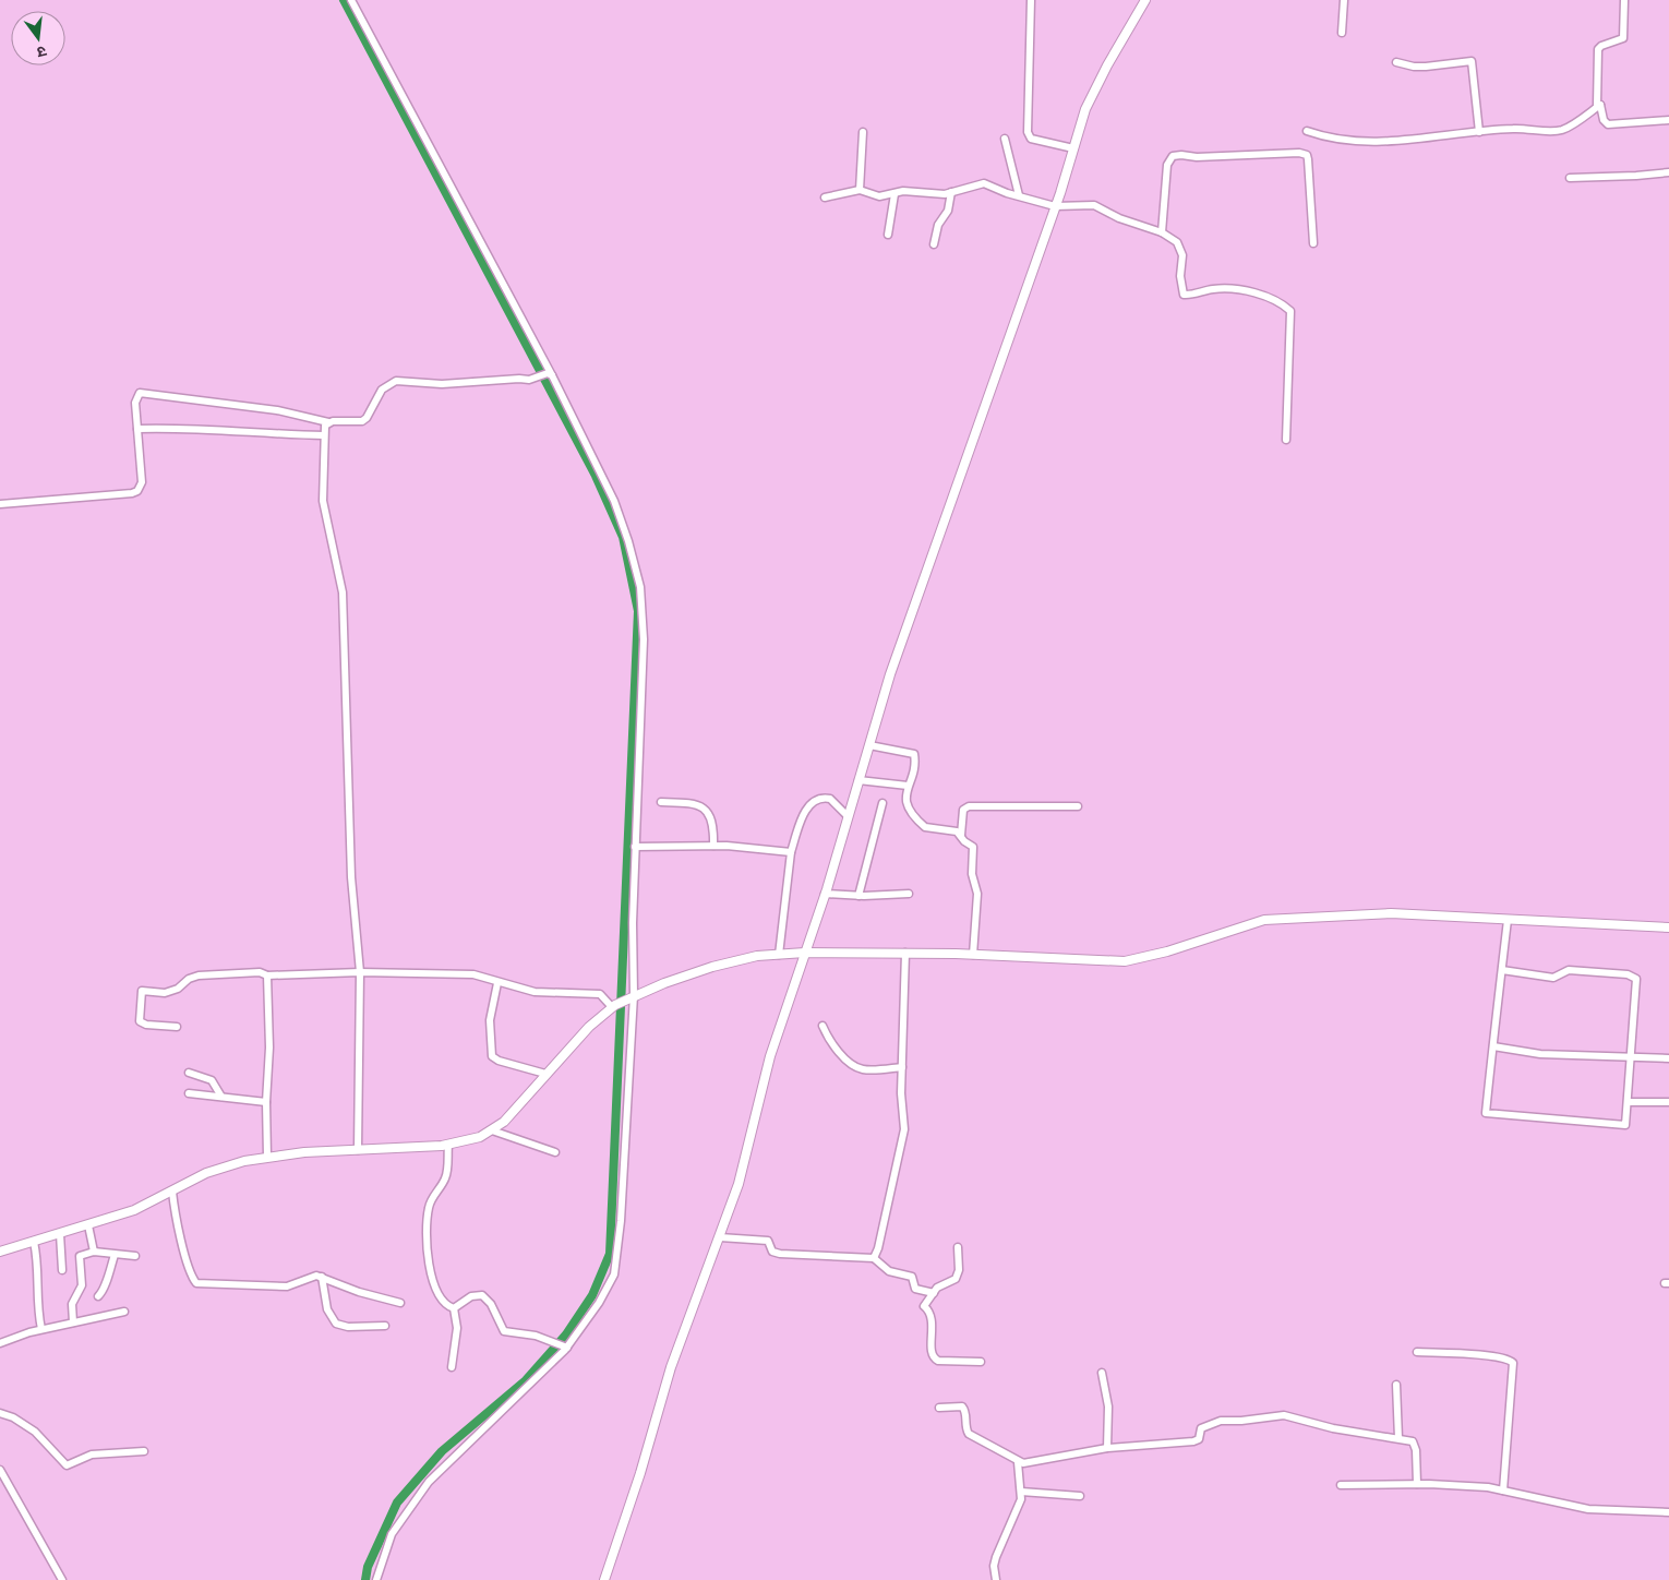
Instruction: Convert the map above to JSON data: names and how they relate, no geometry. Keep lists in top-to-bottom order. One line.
{"north":"bottom"}
